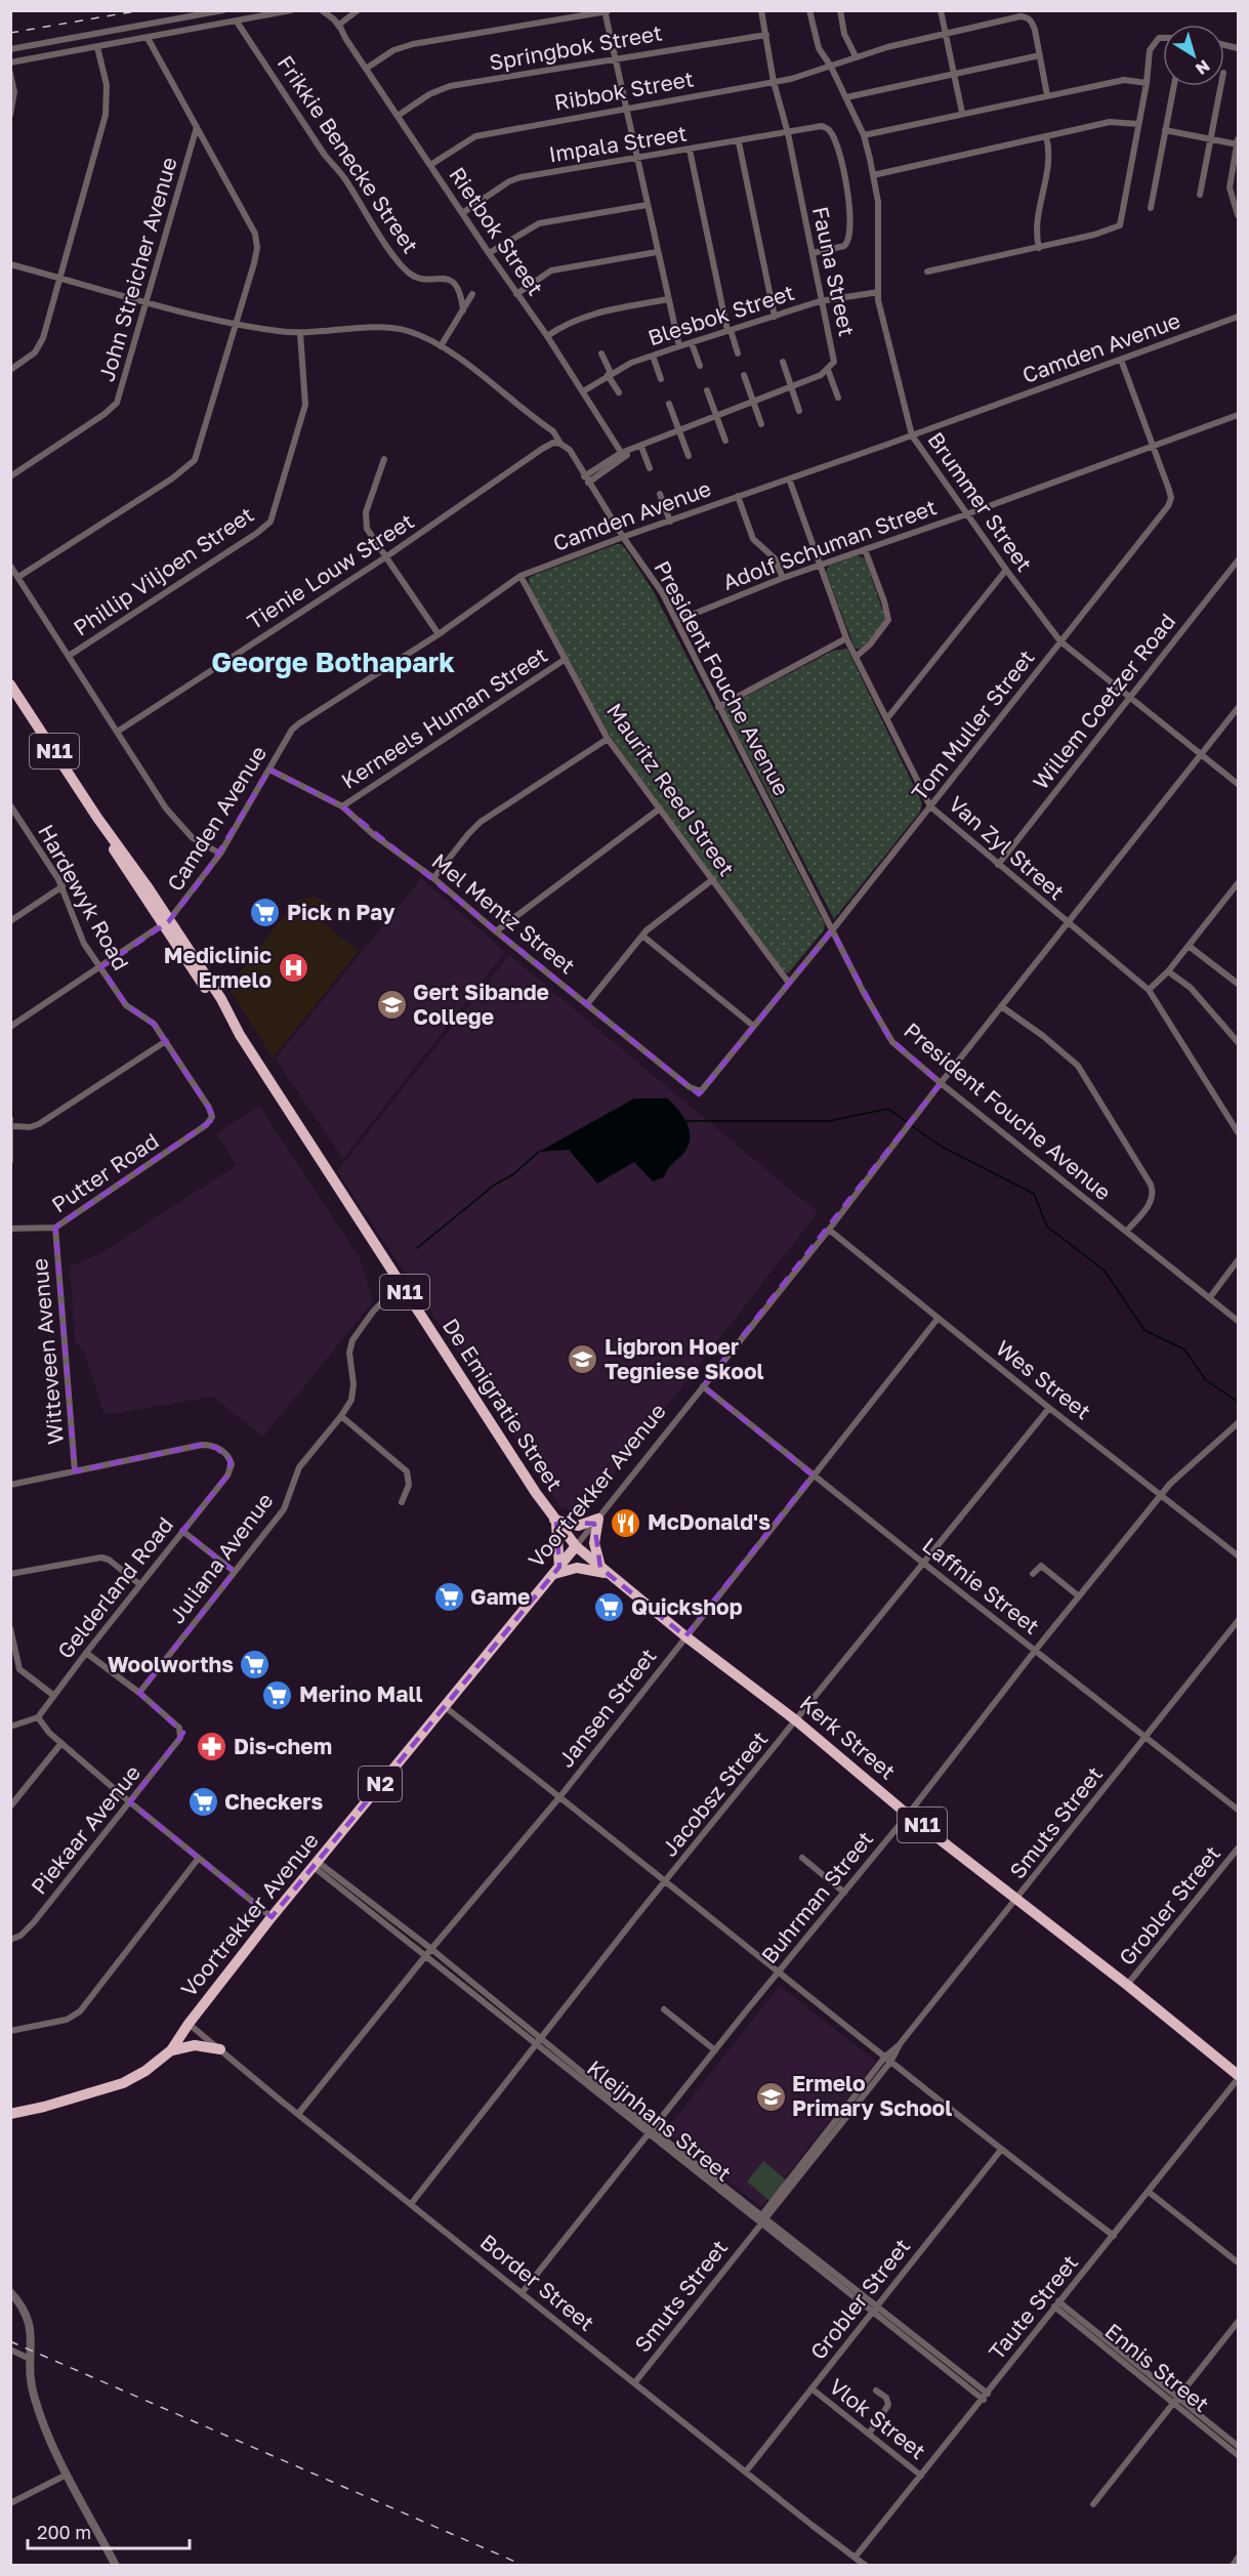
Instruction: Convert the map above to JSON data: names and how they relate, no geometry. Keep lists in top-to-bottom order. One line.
{"streets":{"highway":["N11","De Emigratie Street","Voortrekker Avenue","Kerk Street","N2"],"street":["Springbok Street","Ribbok Street","Impala Street","Frikkie Benecke Street","Rietbok Street","John Streicher Avenue","Fauna Street","Blesbok Street","Camden Avenue","Brummer Street","Adolf Schuman Street","Phillip Viljoen Street","Tienie Louw Street","President Fouche Avenue","Willem Coetzer Road","Kerneels Human Street","Tom Muller Street","Mauritz Reed Street","Van Zyl Street","Hardewyk Road","Mel Mentz Street","Putter Road","Witteveen Avenue","Wes Street","Juliana Avenue","Laffnie Street","Gelderland Road","Jansen Street","Jacobsz Street","Smuts Street","Piekaar Avenue","Buhrman Street","Grobler Street","Kleijnhans Street","Border Street","Taute Street","Ennis Street","Vlok Street"]},"crossings":[["Springbok Street","Rietbok Street"],["Springbok Street","Fauna Street"],["Ribbok Street","Rietbok Street"],["Ribbok Street","Fauna Street"],["Ribbok Street","Brummer Street"],["Impala Street","Rietbok Street"],["Impala Street","Fauna Street"],["Rietbok Street","Fauna Street"],["Rietbok Street","Blesbok Street"],["John Streicher Avenue","President Fouche Avenue"],["Fauna Street","Blesbok Street"],["Fauna Street","President Fouche Avenue"],["Blesbok Street","Brummer Street"],["Camden Avenue","Brummer Street"],["Camden Avenue","President Fouche Avenue"],["Camden Avenue","Tom Muller Street"],["Camden Avenue","Mauritz Reed Street"],["Camden Avenue","Van Zyl Street"],["Camden Avenue","Hardewyk Road"],["Camden Avenue","Mel Mentz Street"],["Camden Avenue","De Emigratie Street"],["Brummer Street","Adolf Schuman Street"],["Brummer Street","Willem Coetzer Road"],["Brummer Street","Tom Muller Street"],["Brummer Street","Voortrekker Avenue"],["Adolf Schuman Street","President Fouche Avenue"],["Adolf Schuman Street","Tom Muller Street"],["Adolf Schuman Street","Van Zyl Street"],["Phillip Viljoen Street","President Fouche Avenue"],["Tienie Louw Street","President Fouche Avenue"],["President Fouche Avenue","Tom Muller Street"],["President Fouche Avenue","Voortrekker Avenue"],["Willem Coetzer Road","Van Zyl Street"],["Kerneels Human Street","Mauritz Reed Street"],["Kerneels Human Street","Mel Mentz Street"],["Tom Muller Street","Mauritz Reed Street"],["Tom Muller Street","Van Zyl Street"],["Tom Muller Street","Mel Mentz Street"],["Van Zyl Street","Voortrekker Avenue"],["Hardewyk Road","Putter Road"],["Putter Road","Witteveen Avenue"],["Witteveen Avenue","Gelderland Road"],["Wes Street","Voortrekker Avenue"],["Wes Street","Jansen Street"],["Wes Street","Jacobsz Street"],["Wes Street","Buhrman Street"],["De Emigratie Street","Voortrekker Avenue"],["De Emigratie Street","Juliana Avenue"],["De Emigratie Street","Kerk Street"],["Voortrekker Avenue","Laffnie Street"],["Voortrekker Avenue","Kerk Street"],["Voortrekker Avenue","N2"],["Voortrekker Avenue","Kleijnhans Street"],["Voortrekker Avenue","Border Street"],["Juliana Avenue","Piekaar Avenue"],["Laffnie Street","Jansen Street"],["Laffnie Street","Jacobsz Street"],["Laffnie Street","Smuts Street"],["Laffnie Street","Buhrman Street"],["Jansen Street","Kerk Street"],["Jansen Street","Kleijnhans Street"],["Jansen Street","Border Street"],["Kerk Street","Jacobsz Street"],["Kerk Street","Smuts Street"],["Kerk Street","Buhrman Street"],["Kerk Street","Grobler Street"],["Kerk Street","Taute Street"],["N2","Border Street"],["Jacobsz Street","Kleijnhans Street"],["Jacobsz Street","Border Street"],["Smuts Street","Kleijnhans Street"],["Smuts Street","Border Street"],["Buhrman Street","Kleijnhans Street"],["Buhrman Street","Border Street"],["Grobler Street","Kleijnhans Street"],["Grobler Street","Border Street"],["Grobler Street","Vlok Street"],["Kleijnhans Street","Taute Street"],["Border Street","Taute Street"],["Taute Street","Ennis Street"],["Taute Street","Vlok Street"]],"districts":["George Bothapark"],"places":{"supermarket":["Pick n Pay","Game","Quickshop","Woolworths","Merino Mall","Checkers"],"hospital":["Mediclinic Ermelo"],"school or university":["Gert Sibande College","Ligbron Hoer Tegniese Skool","Ermelo Primary School"],"restaurant":["McDonald's"],"pharmacy":["Dis-chem"]},"scale_bar":"200 m","north":"bottom right"}
